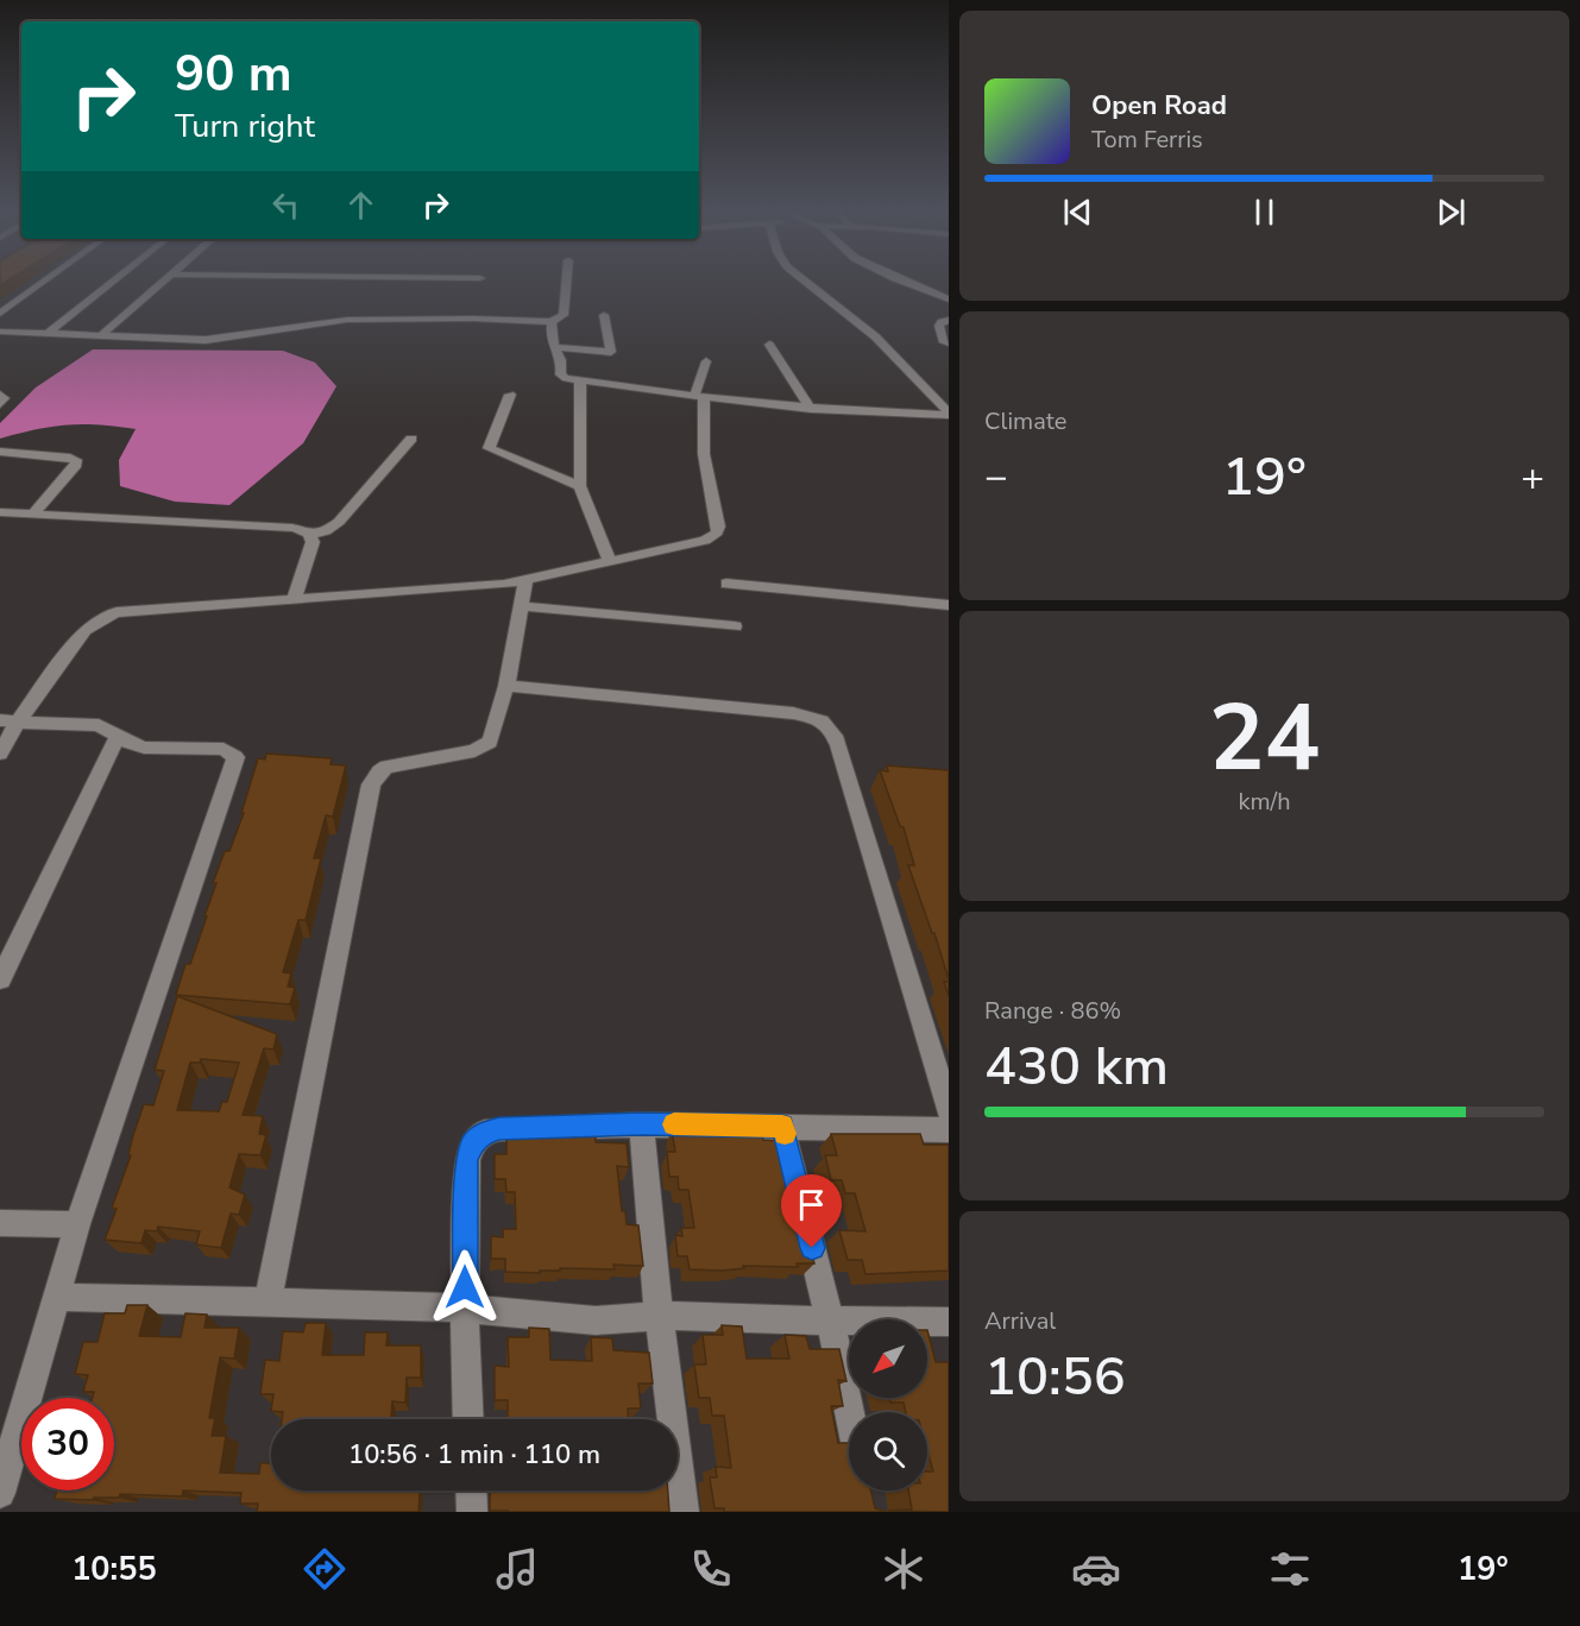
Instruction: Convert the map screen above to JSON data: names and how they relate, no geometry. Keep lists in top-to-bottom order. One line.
{"north":"bottom left","page":{"turn":["90 m","Turn right"],"song":["Open Road","Tom Ferris"],"tile":["Climate",["24","km/h"],["Range · 86%","430 km"],["Arrival","10:56"]],"heat":["−","19°","+"],"limit":"30","trip":"10:56 · 1 min · 110 m","tabs":["10:55","19°"]}}
